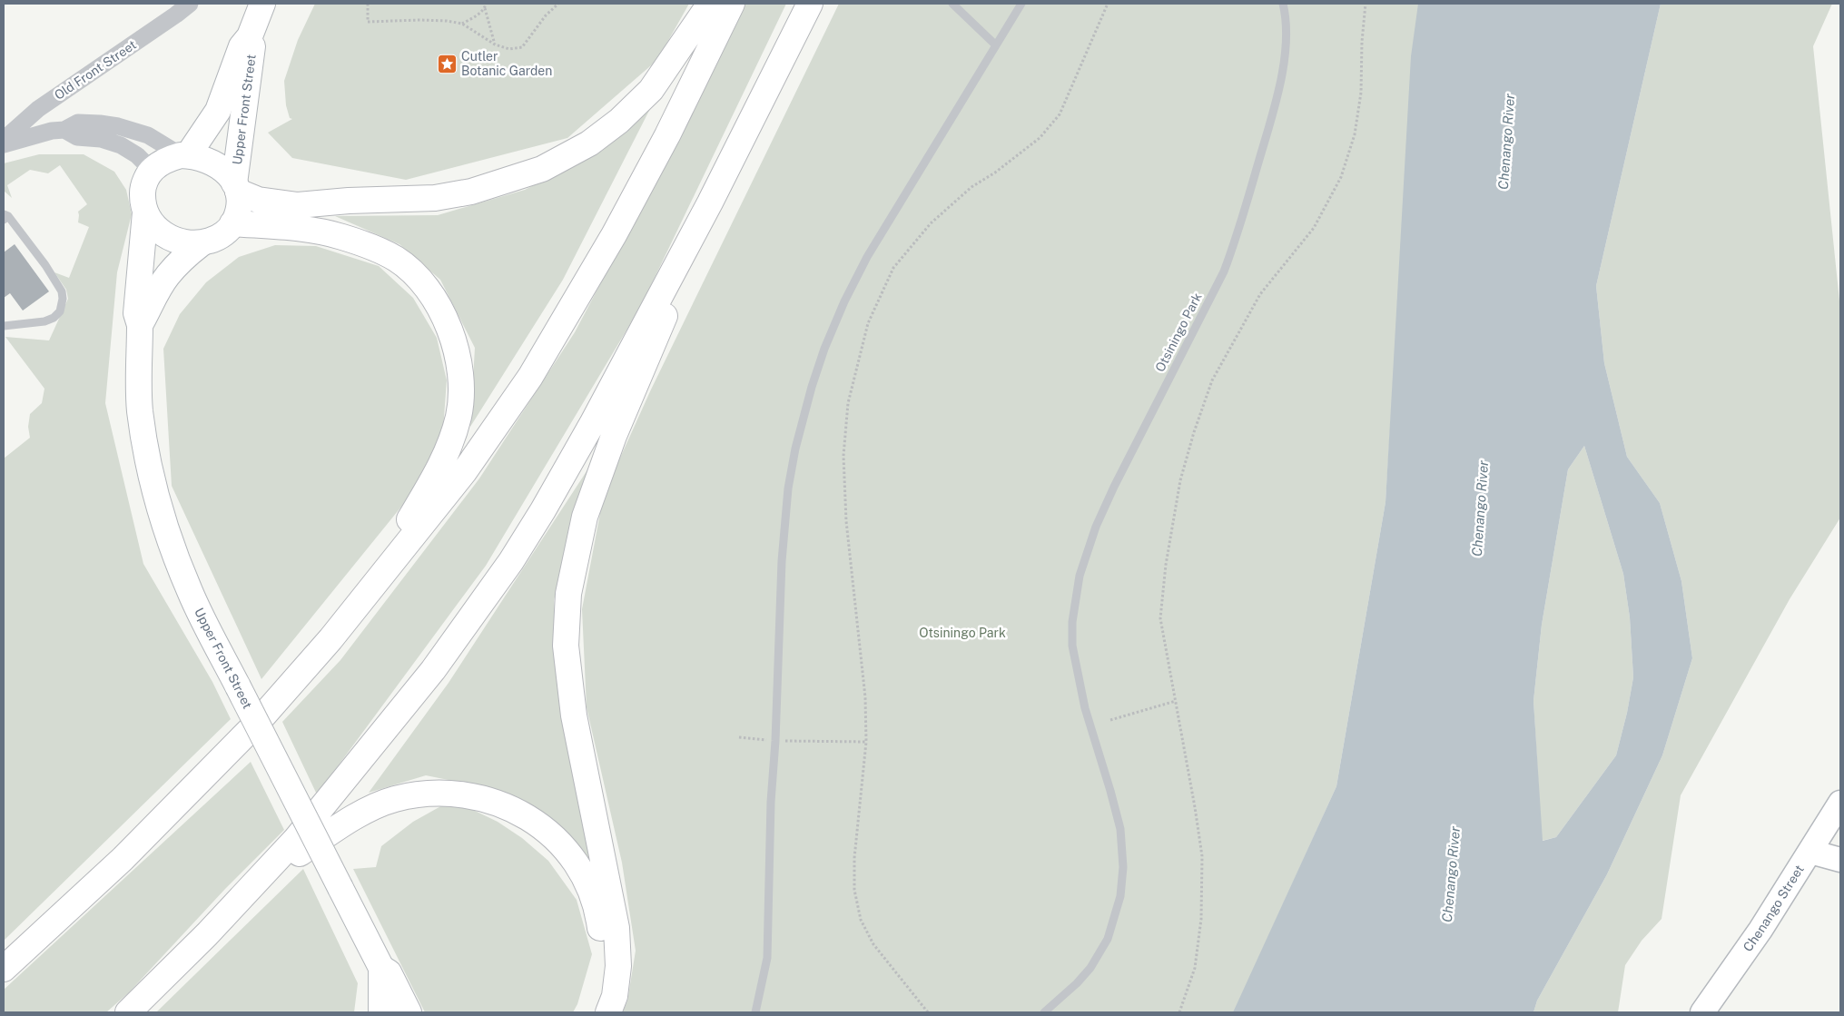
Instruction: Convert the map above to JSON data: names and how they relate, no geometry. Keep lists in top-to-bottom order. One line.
{"streets":{"main road":["Upper Front Street"],"street":["Old Front Street","Chenango Street"],"lane":["Otsiningo Park"]},"water":["Chenango River"],"parks":["Otsiningo Park"],"places":{"place":["Cutler Botanic Garden"]}}
